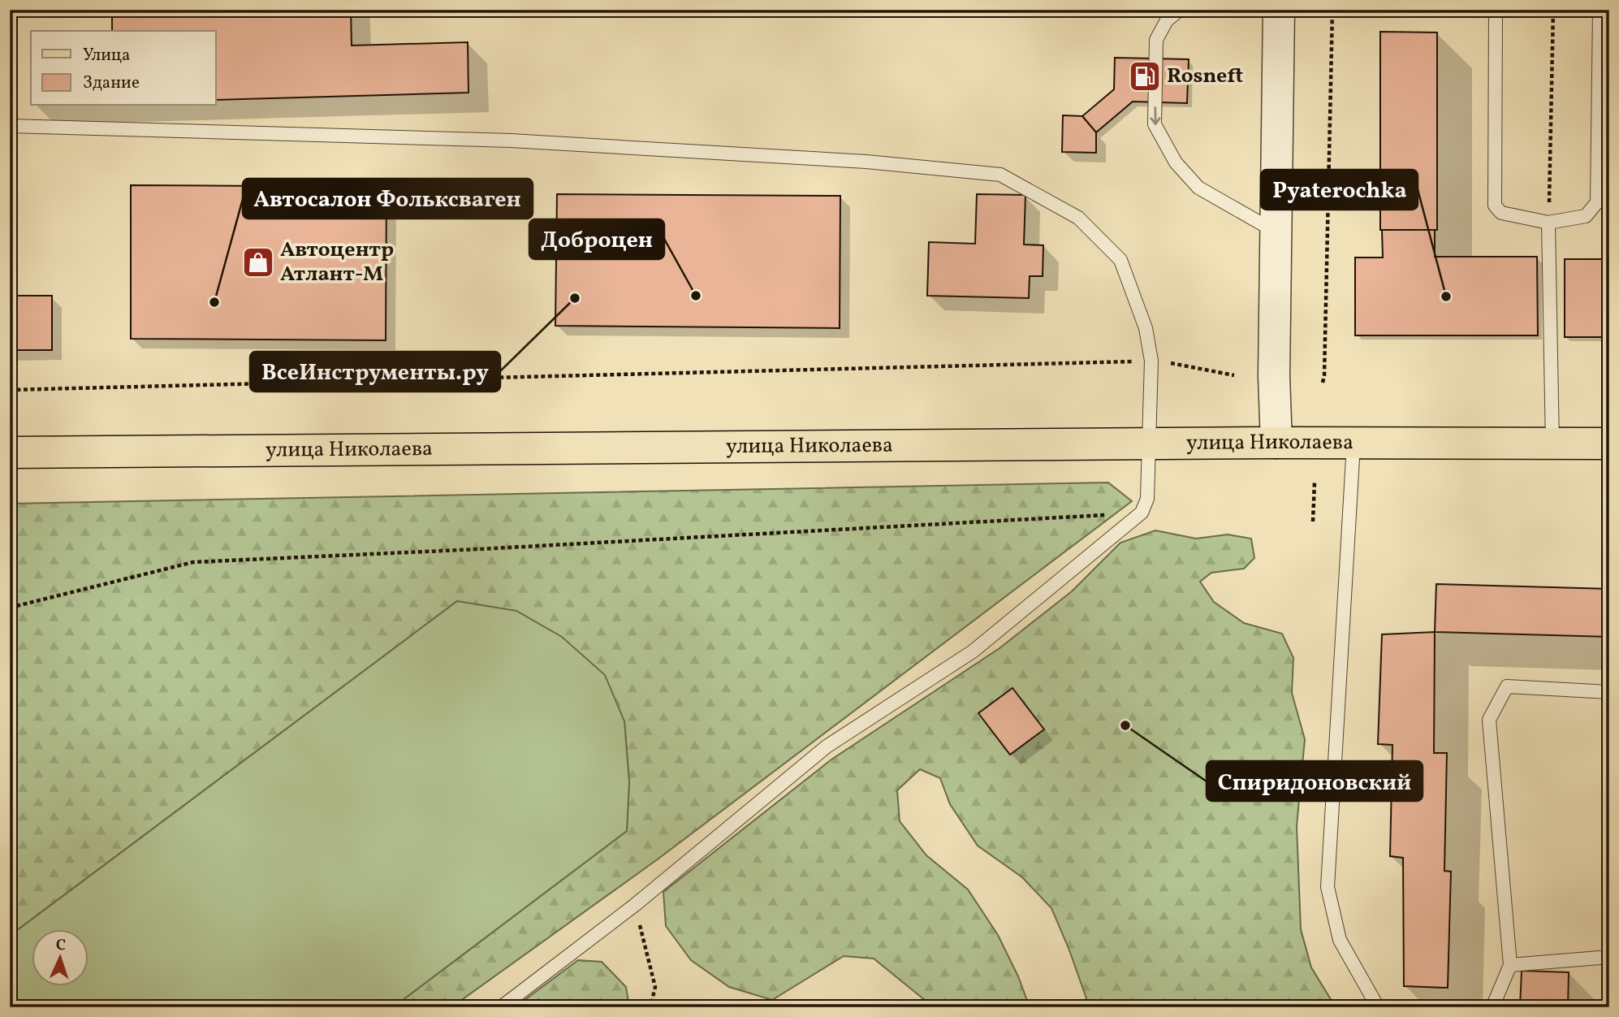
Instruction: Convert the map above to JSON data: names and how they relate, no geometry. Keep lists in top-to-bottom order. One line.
{"streets":{"main road":["улица Николаева"]},"places":{"fuel station":["Rosneft"],"shop":["Автоцентр Атлант-М"],"other":["Доброцен","Pyaterochka","ВсеИнструменты.ру","Автосалон Фольксваген","Спиридоновский"]},"legend":["Улица","Здание"],"north":"top"}
